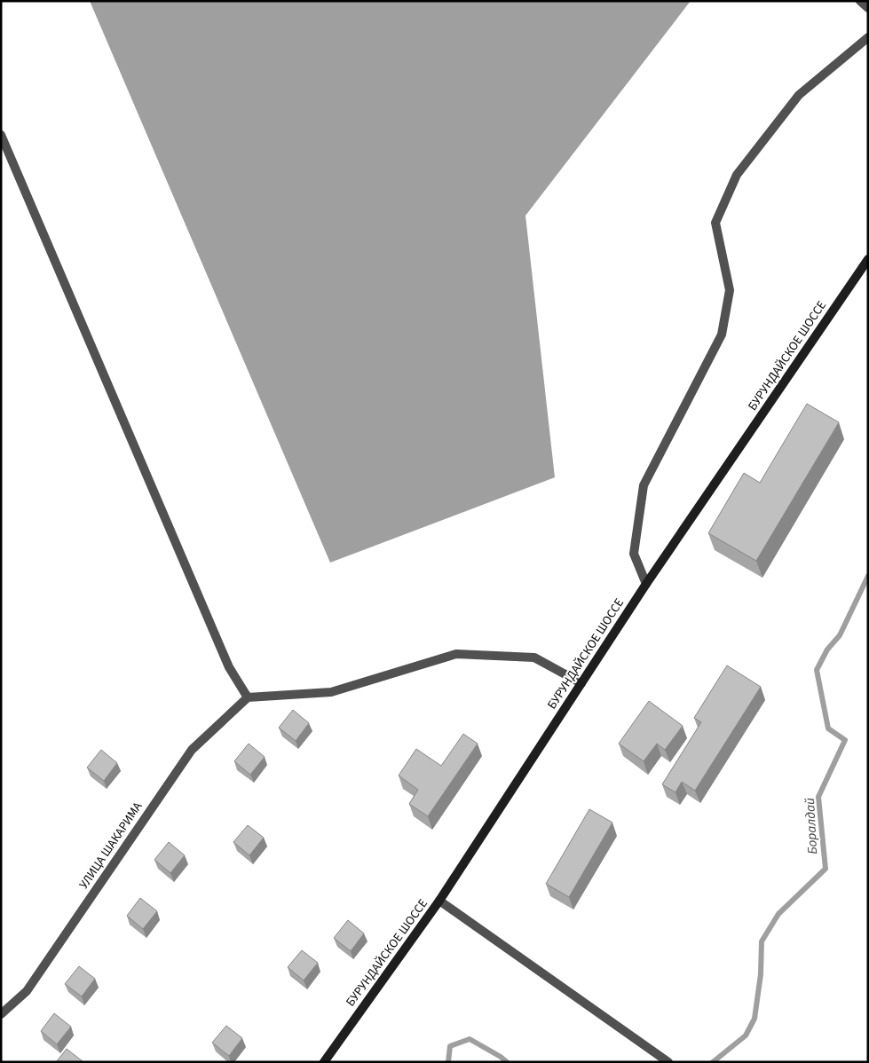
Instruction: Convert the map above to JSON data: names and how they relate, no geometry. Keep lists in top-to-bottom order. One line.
{"streets":{"main road":["БУРУНДАЙСКОЕ ШОССЕ"],"street":["УЛИЦА ШАКАРИМА"]},"water":["Боралдай"]}
